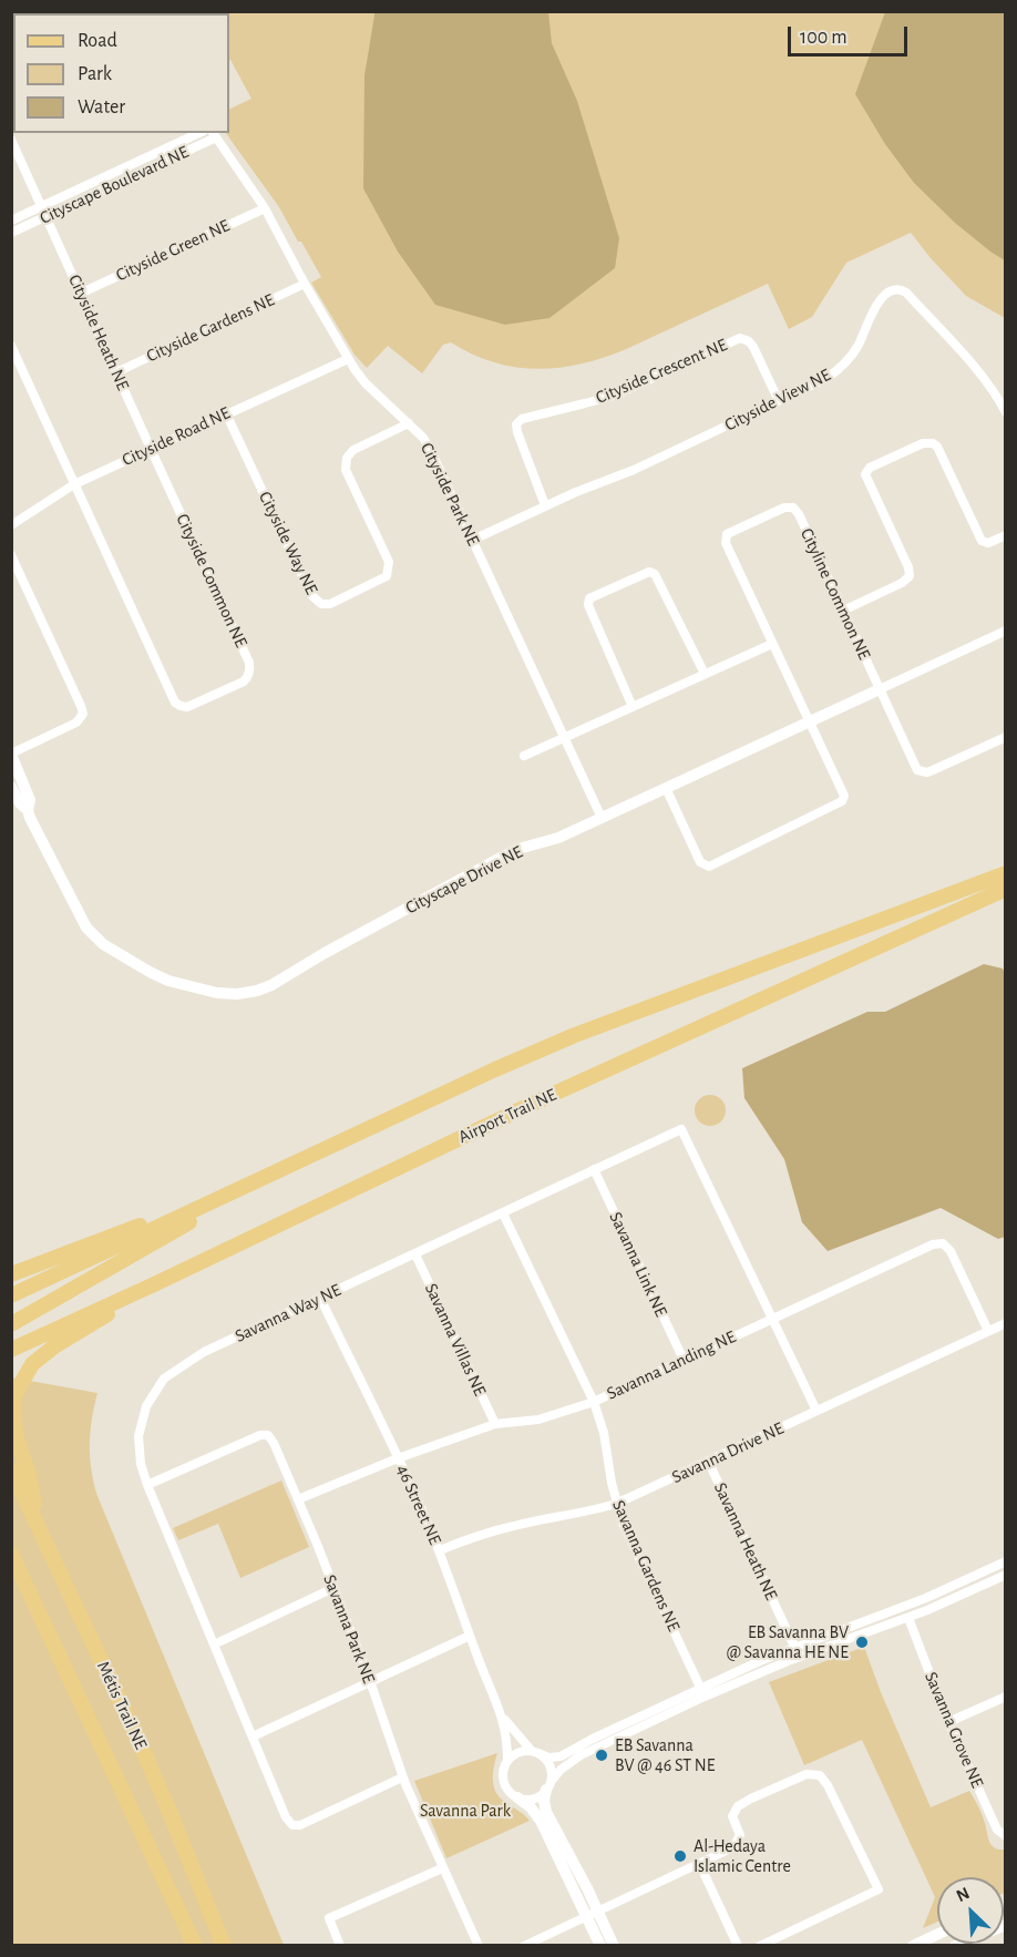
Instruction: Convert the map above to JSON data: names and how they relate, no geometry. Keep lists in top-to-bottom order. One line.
{"streets":{"main road":["Airport Trail NE","Métis Trail NE"],"street":["Cityscape Boulevard NE","Cityside Green NE","Cityside Gardens NE","Cityside Heath NE","Cityside Crescent NE","Cityside View NE","Cityside Road NE","Cityside Park NE","Cityside Way NE","Cityside Common NE","Cityline Common NE","Cityscape Drive NE","Savanna Link NE","Savanna Way NE","Savanna Villas NE","Savanna Landing NE","Savanna Drive NE","46 Street NE","Savanna Heath NE","Savanna Gardens NE","Savanna Park NE","Savanna Grove NE"]},"crossings":[["Cityscape Boulevard NE","Cityside Heath NE"],["Cityscape Boulevard NE","Cityside Park NE"],["Cityside Green NE","Cityside Heath NE"],["Cityside Green NE","Cityside Park NE"],["Cityside Gardens NE","Cityside Heath NE"],["Cityside Gardens NE","Cityside Park NE"],["Cityside Heath NE","Cityside Road NE"],["Cityside Heath NE","Cityside Common NE"],["Cityside Crescent NE","Cityside View NE"],["Cityside View NE","Cityside Park NE"],["Cityside Road NE","Cityside Park NE"],["Cityside Road NE","Cityside Way NE"],["Cityside Road NE","Cityside Common NE"],["Cityside Park NE","Cityside Way NE"],["Cityside Park NE","Cityscape Drive NE"],["Cityline Common NE","Cityscape Drive NE"],["Savanna Link NE","Savanna Way NE"],["Savanna Link NE","Savanna Landing NE"],["Savanna Way NE","Savanna Villas NE"],["Savanna Way NE","Savanna Landing NE"],["Savanna Way NE","Savanna Drive NE"],["Savanna Way NE","46 Street NE"],["Savanna Way NE","Savanna Gardens NE"],["Savanna Way NE","Savanna Park NE"],["Savanna Villas NE","Savanna Landing NE"],["Savanna Landing NE","Savanna Drive NE"],["Savanna Landing NE","46 Street NE"],["Savanna Landing NE","Savanna Gardens NE"],["Savanna Landing NE","Savanna Park NE"],["Savanna Drive NE","46 Street NE"],["Savanna Drive NE","Savanna Heath NE"],["Savanna Drive NE","Savanna Gardens NE"]],"parks":["Savanna Park"],"places":["EB Savanna BV @ Savanna HE NE","EB Savanna BV @ 46 ST NE","Al-Hedaya Islamic Centre"],"legend":["Road","Park","Water"],"scale_bar":"100 m","north":"top left"}
